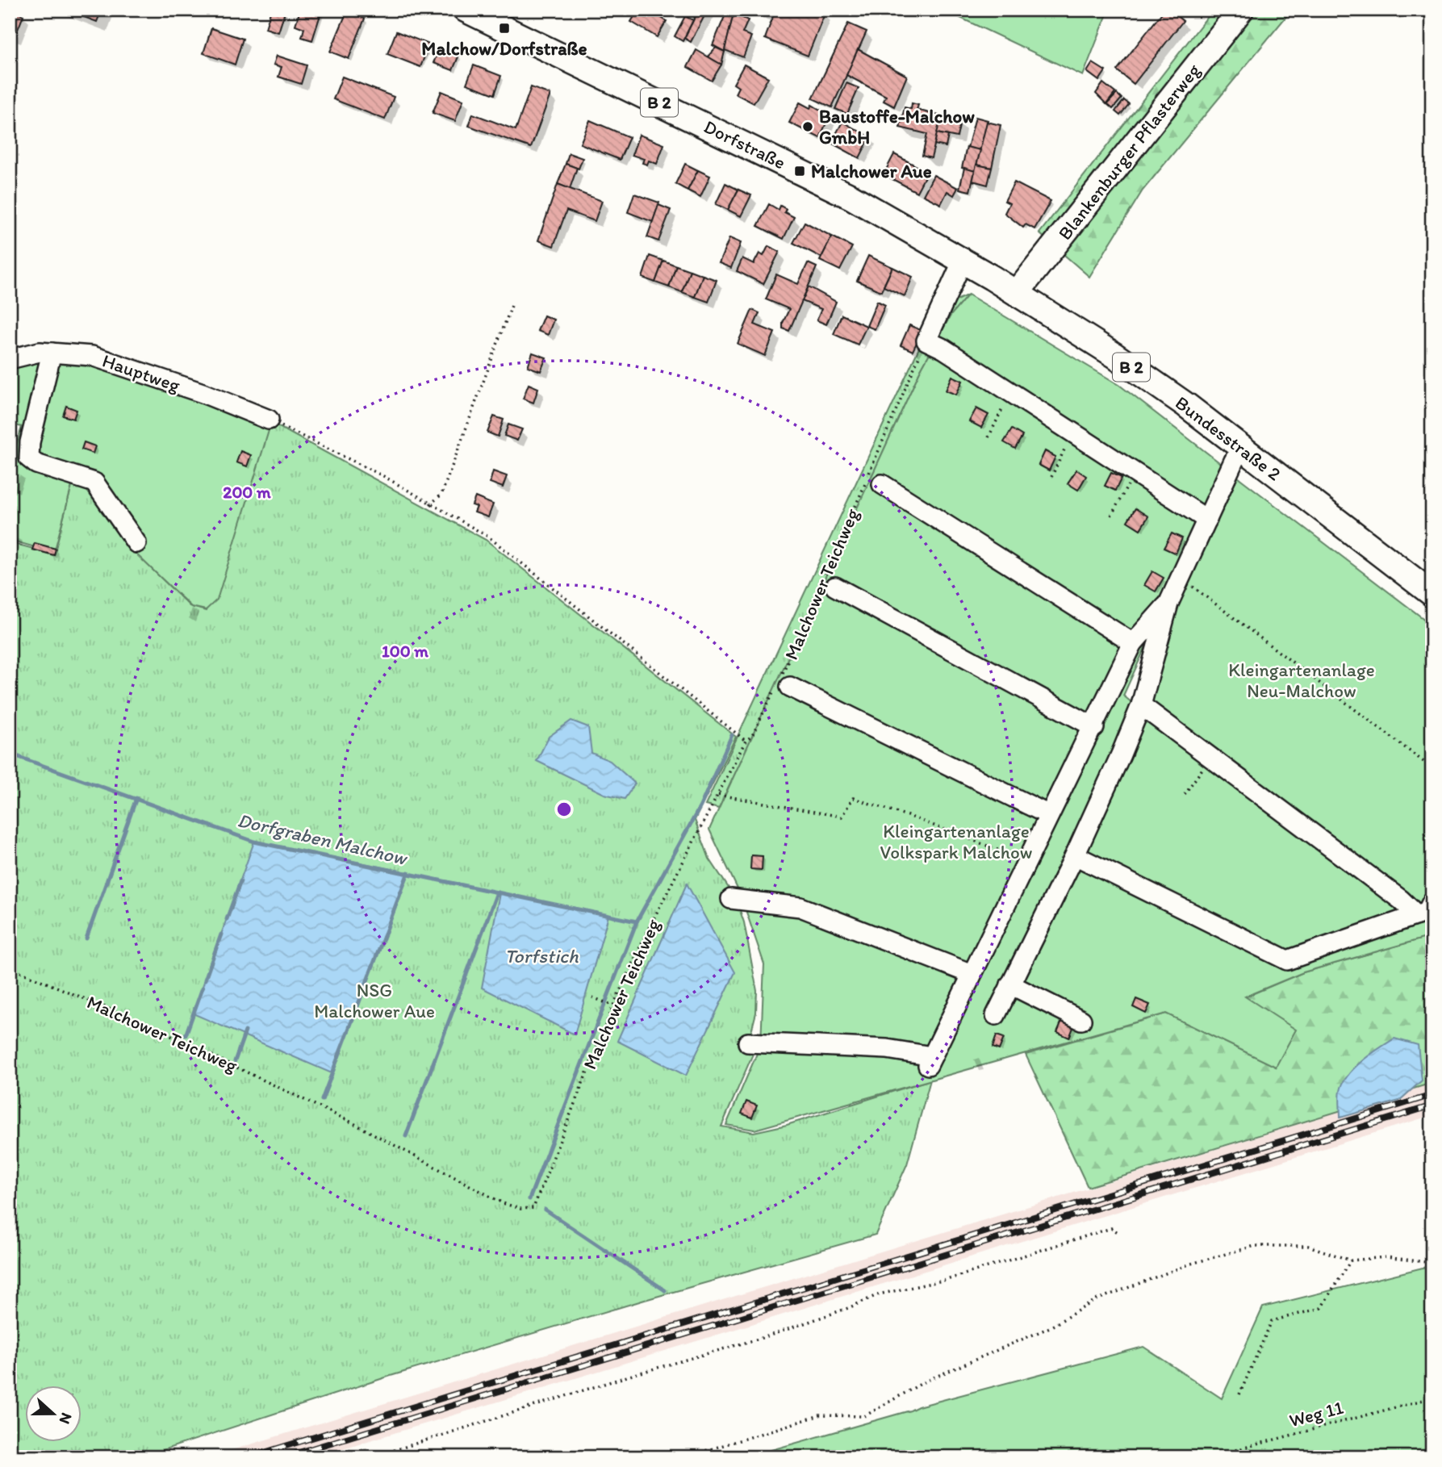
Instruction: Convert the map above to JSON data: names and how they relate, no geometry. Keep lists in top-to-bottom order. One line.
{"streets":{"main road":["B 2","Dorfstraße","Blankenburger Pflasterweg","Bundesstraße 2"],"lane":["Hauptweg"],"path":["Malchower Teichweg","Weg 11"]},"crossings":[["Dorfstraße","Blankenburger Pflasterweg"],["Dorfstraße","Bundesstraße 2"],["Blankenburger Pflasterweg","Bundesstraße 2"]],"water":["Dorfgraben Malchow","Torfstich"],"parks":["Kleingartenanlage Neu-Malchow","Kleingartenanlage Volkspark Malchow","NSG Malchower Aue"],"places":{"transit":["Malchow/Dorfstraße","Malchower Aue"],"other":["Baustoffe-Malchow GmbH"]},"north":"right","rings":["200 m","100 m"]}
